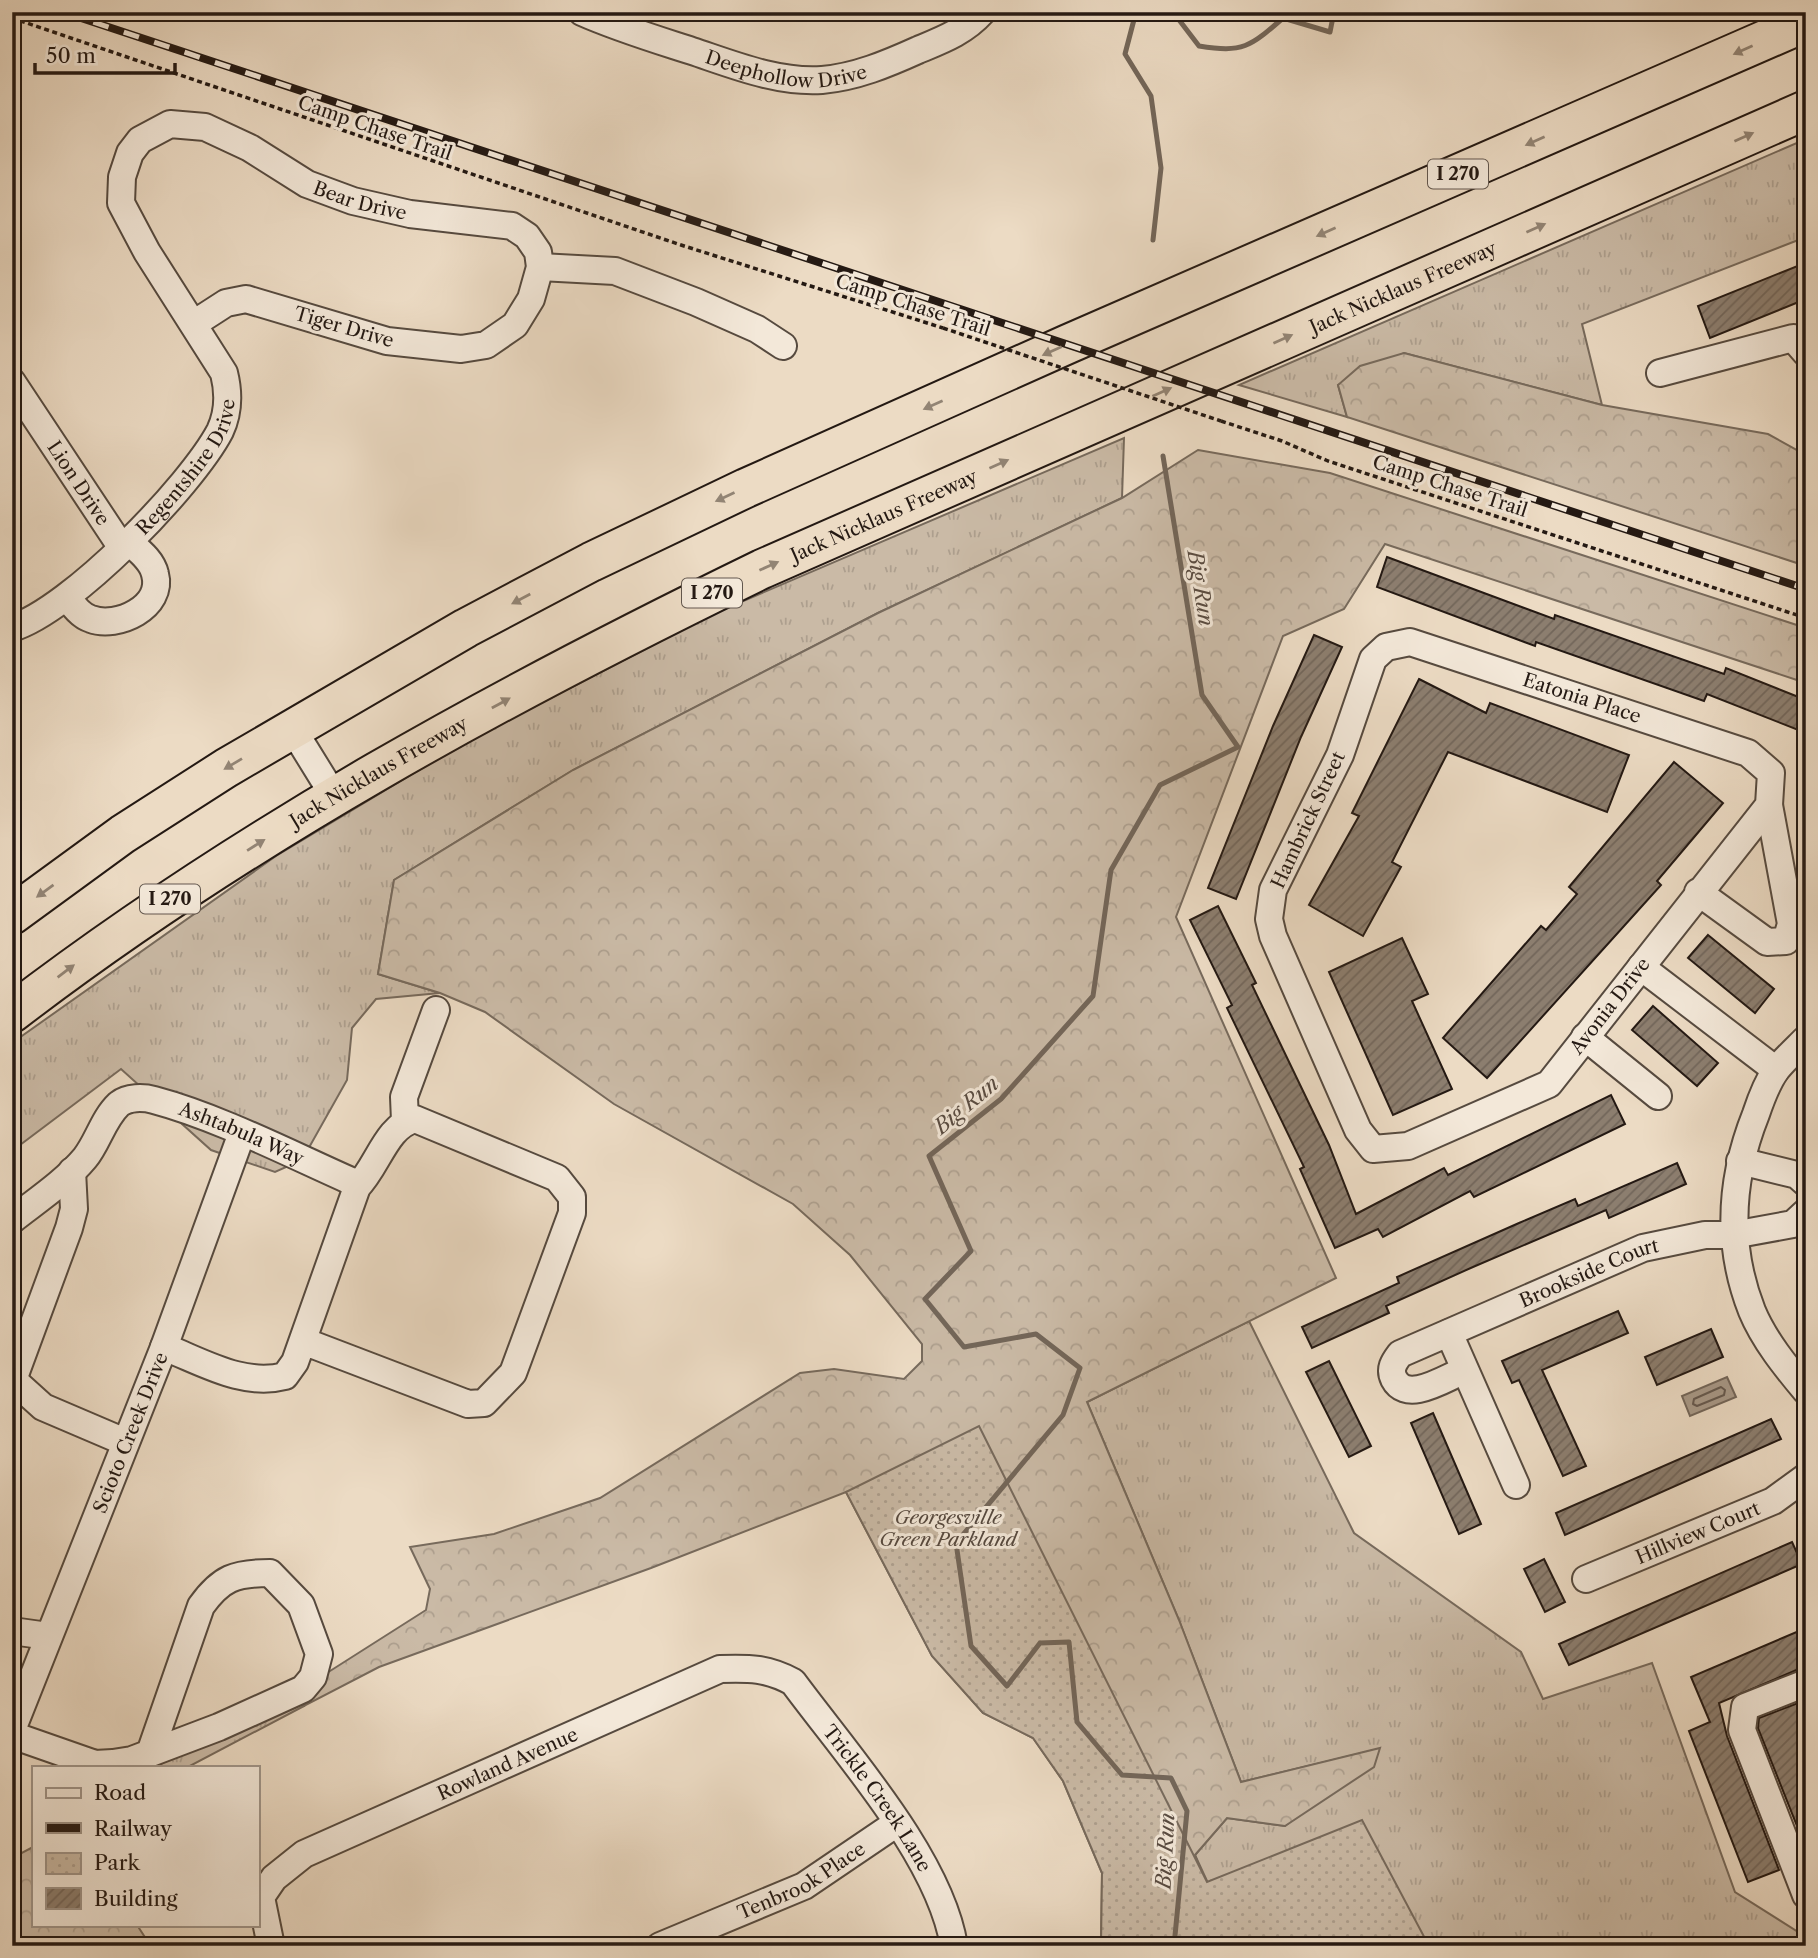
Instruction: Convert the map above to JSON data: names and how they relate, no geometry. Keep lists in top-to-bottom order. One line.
{"streets":{"highway":["I 270","Jack Nicklaus Freeway"],"street":["Deephollow Drive","Bear Drive","Tiger Drive","Regentshire Drive","Lion Drive","Eatonia Place","Hambrick Street","Avonia Drive","Ashtabula Way","Brookside Court","Scioto Creek Drive","Hillview Court","Rowland Avenue","Trickle Creek Lane","Tenbrook Place"],"path":["Camp Chase Trail"]},"crossings":[["Bear Drive","Tiger Drive"],["Bear Drive","Regentshire Drive"],["Tiger Drive","Regentshire Drive"],["Regentshire Drive","Lion Drive"],["Eatonia Place","Hambrick Street"],["Eatonia Place","Avonia Drive"],["Hambrick Street","Avonia Drive"],["Ashtabula Way","Scioto Creek Drive"],["Rowland Avenue","Trickle Creek Lane"],["Trickle Creek Lane","Tenbrook Place"]],"water":["Big Run"],"parks":["Georgesville Green Parkland"],"legend":["Road","Railway","Park","Building"],"scale_bar":"50 m"}
